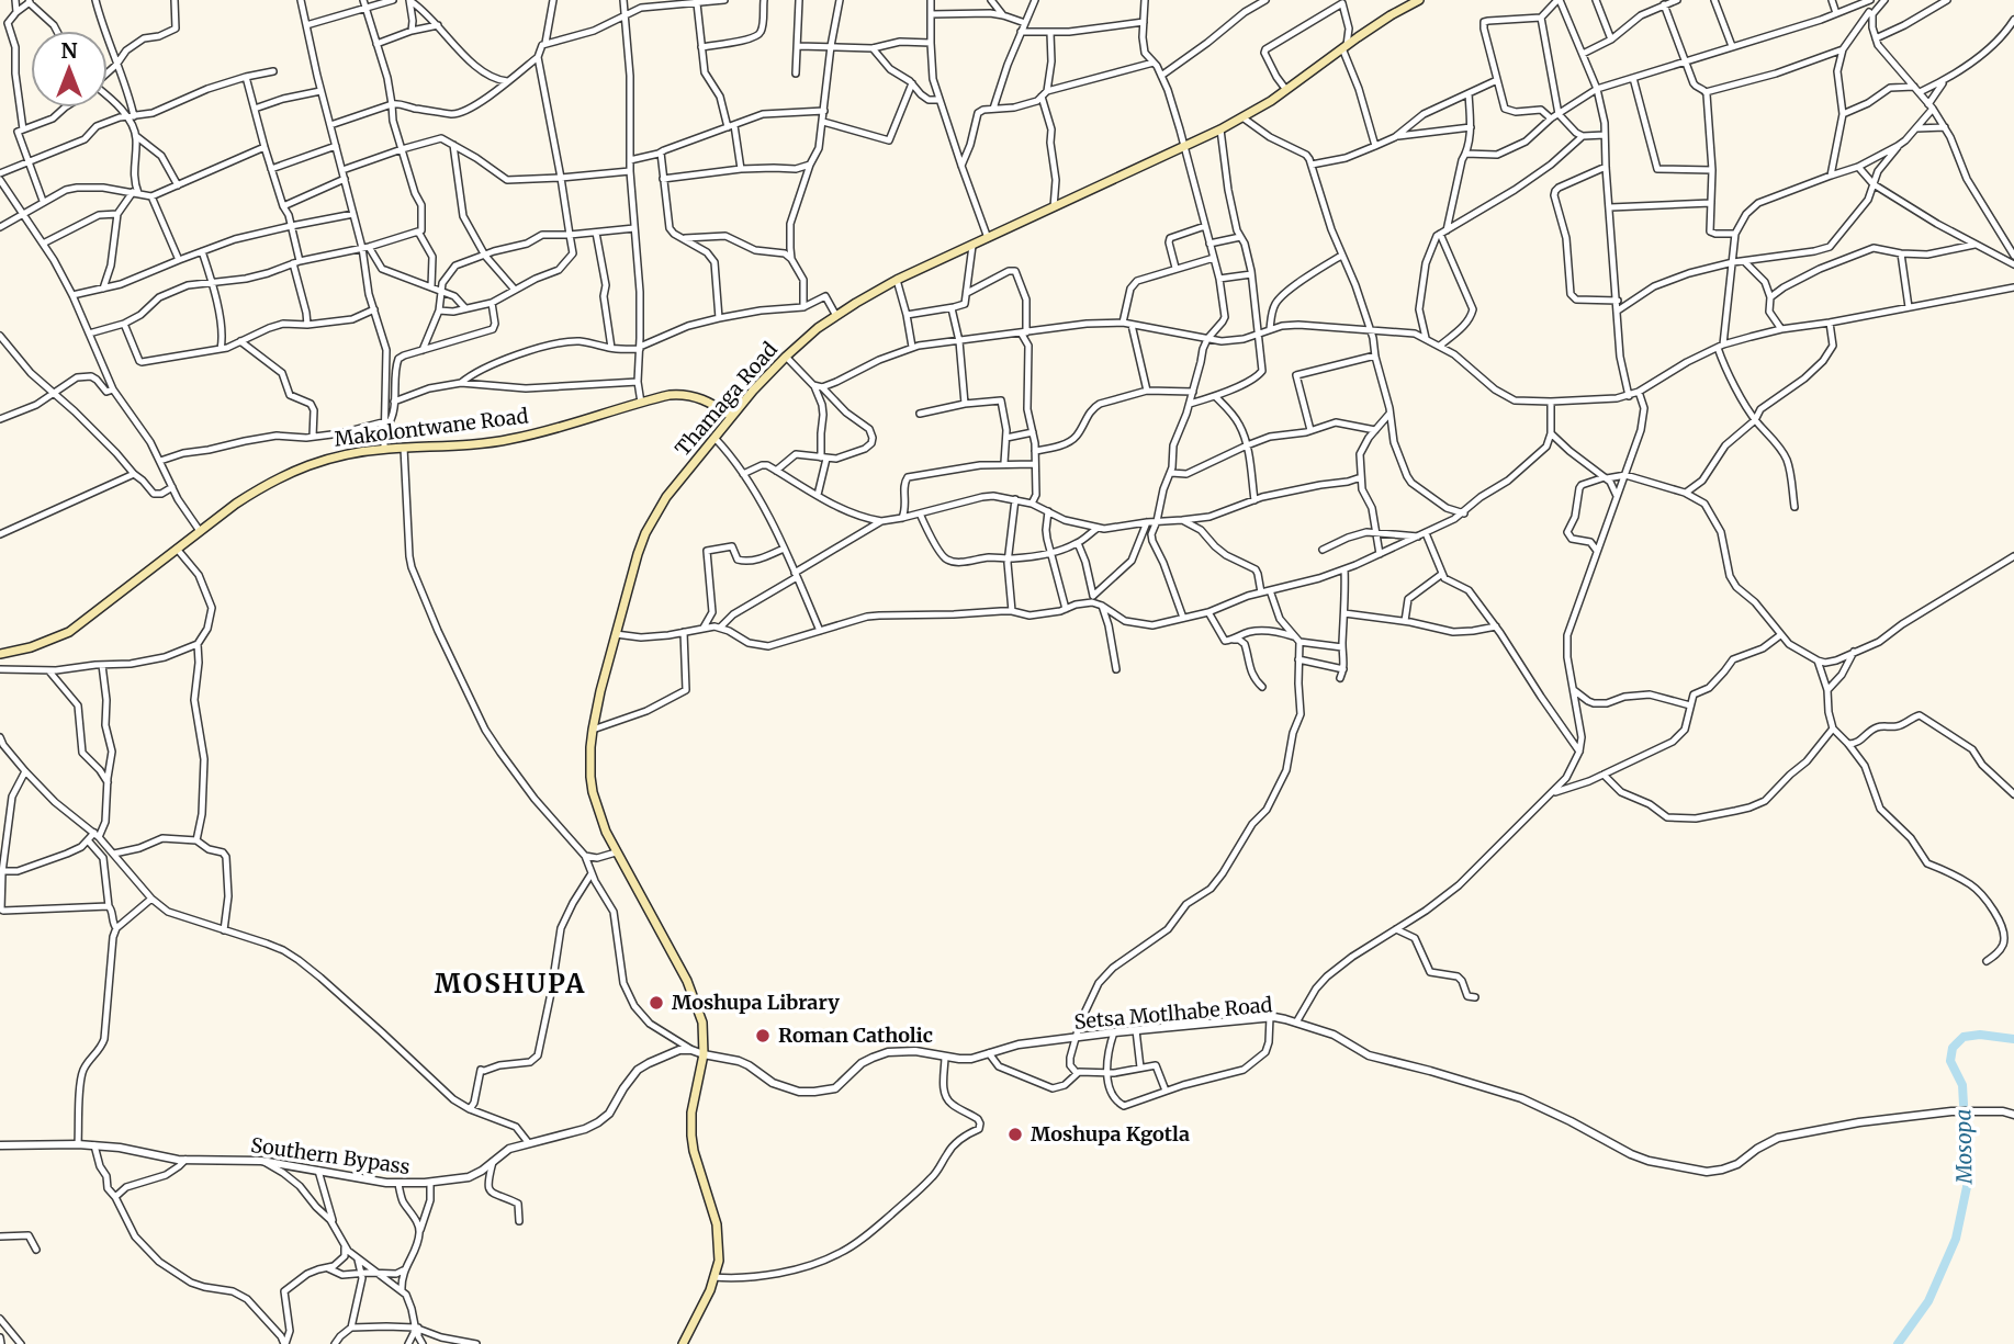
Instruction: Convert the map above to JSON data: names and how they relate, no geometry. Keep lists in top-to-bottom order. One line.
{"streets":{"main road":["Thamaga Road","Makolontwane Road"],"street":["Setsa Motlhabe Road","Southern Bypass"]},"crossings":[["Thamaga Road","Makolontwane Road"],["Thamaga Road","Setsa Motlhabe Road"]],"districts":["MOSHUPA"],"water":["Mosopa"],"places":["Moshupa Library","Roman Catholic","Moshupa Kgotla"],"north":"top"}
